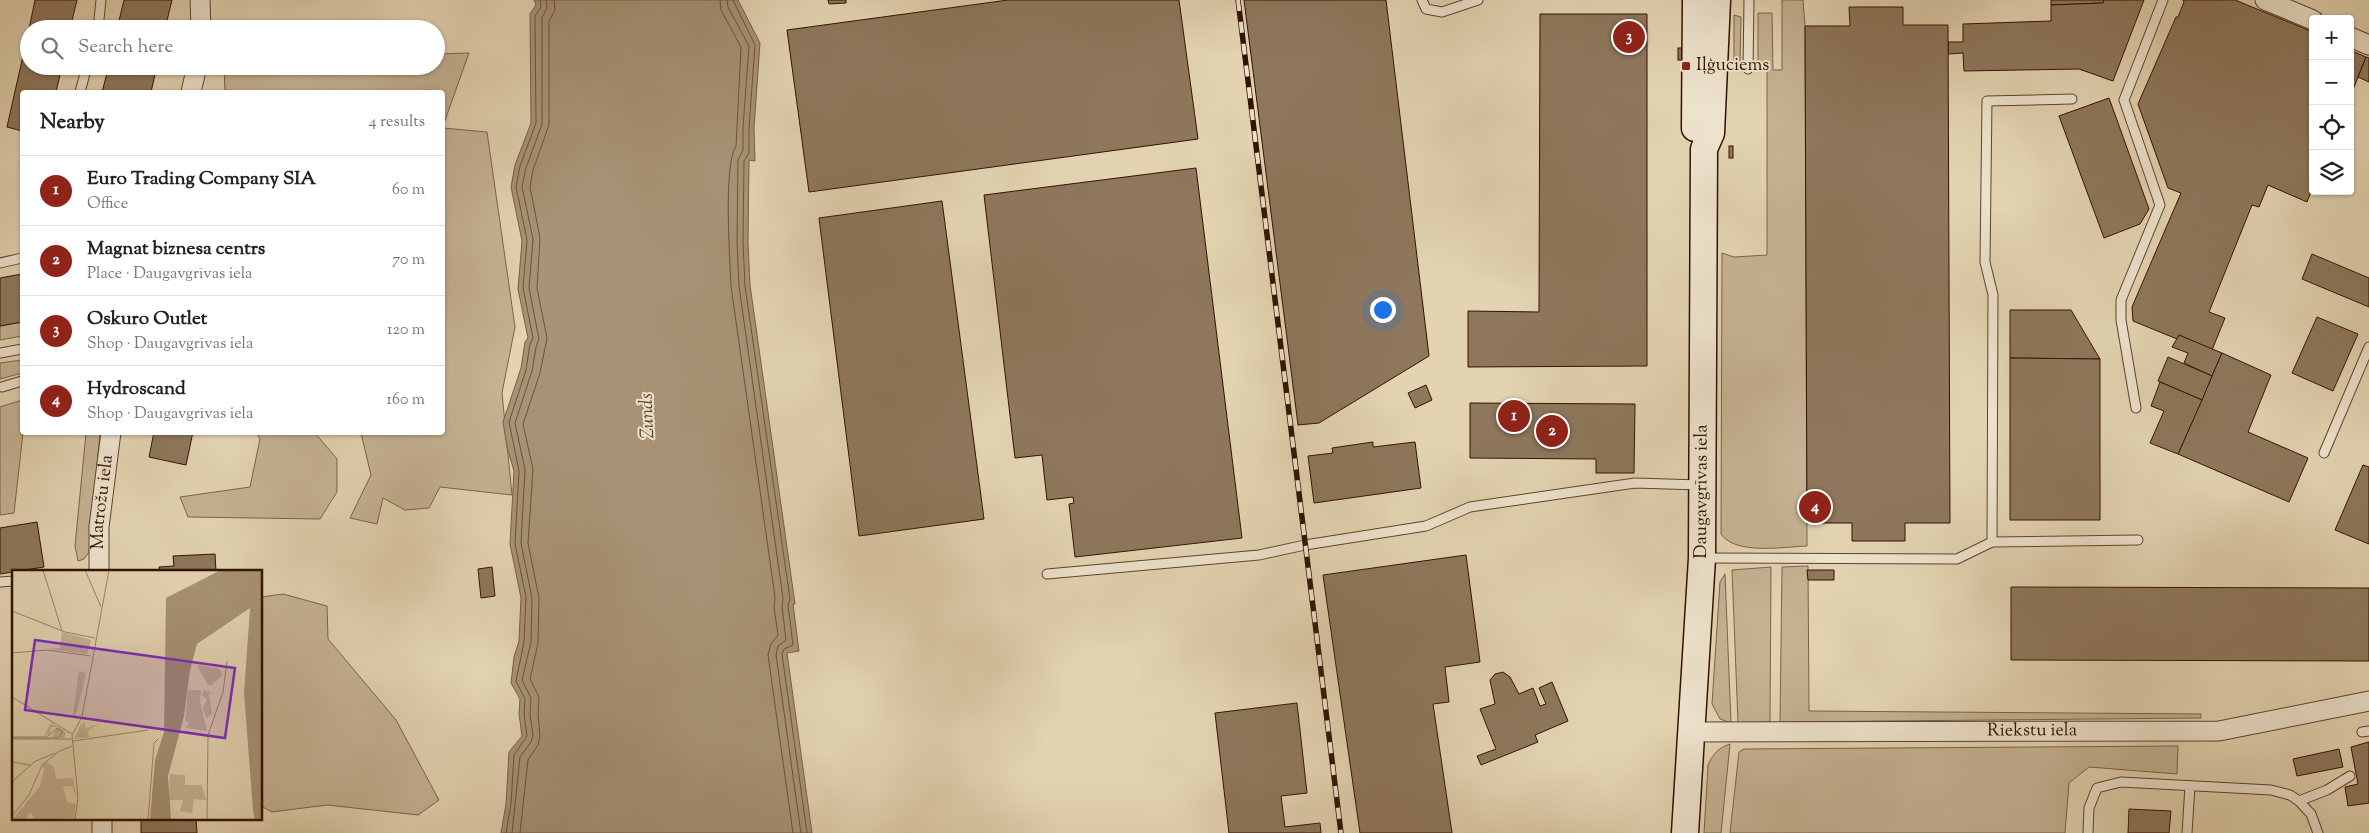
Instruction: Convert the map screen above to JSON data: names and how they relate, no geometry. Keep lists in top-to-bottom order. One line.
{"streets":{"main road":["Daugavgrīvas iela"],"street":["Matrožu iela","Riekstu iela"]},"crossings":[["Daugavgrīvas iela","Riekstu iela"]],"water":["Zunds"],"places":{"transit":["Iļģuciems"]},"page":{"map_buttons":["+","−"],"pins":["3","1","2","4"],"search":"Search here","heading":["Nearby","4 results"],"list":[{"mark":"1","name":"Euro Trading Company SIA","note":"Office","value":"60 m"},{"mark":"2","name":"Magnat biznesa centrs","note":"Place · Daugavgrīvas iela","value":"70 m"},{"mark":"3","name":"Oskuro Outlet","note":"Shop · Daugavgrīvas iela","value":"120 m"},{"mark":"4","name":"Hydroscand","note":"Shop · Daugavgrīvas iela","value":"160 m"}]}}
